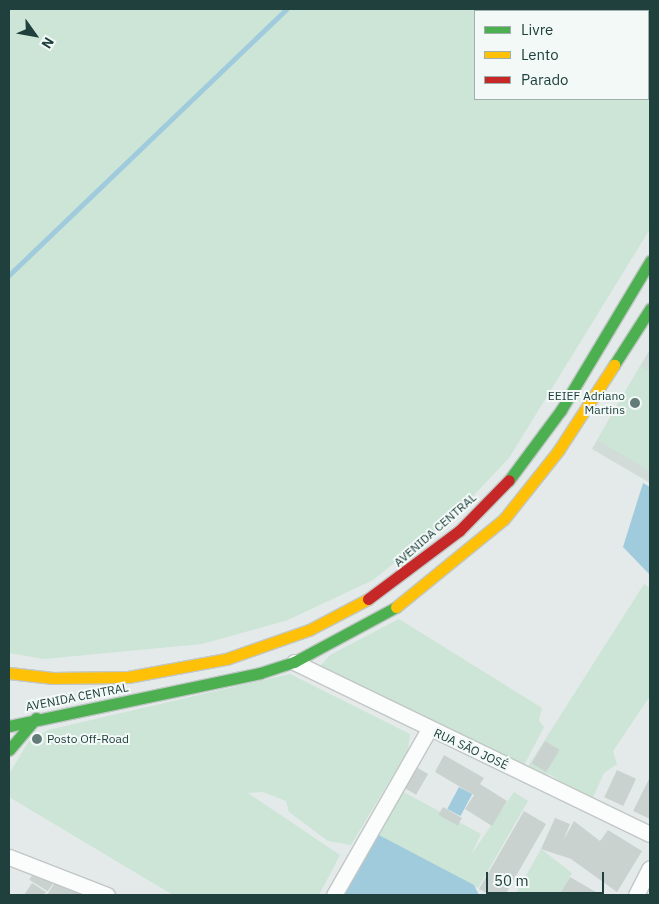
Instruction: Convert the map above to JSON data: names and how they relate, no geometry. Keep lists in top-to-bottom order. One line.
{"streets":{"main road":["AVENIDA CENTRAL"],"street":["RUA SÃO JOSÉ"]},"crossings":[["AVENIDA CENTRAL","RUA SÃO JOSÉ"]],"places":["EEIEF Adriano Martins","Posto Off-Road"],"legend":["Livre","Lento","Parado"],"scale_bar":"50 m","north":"bottom right"}
